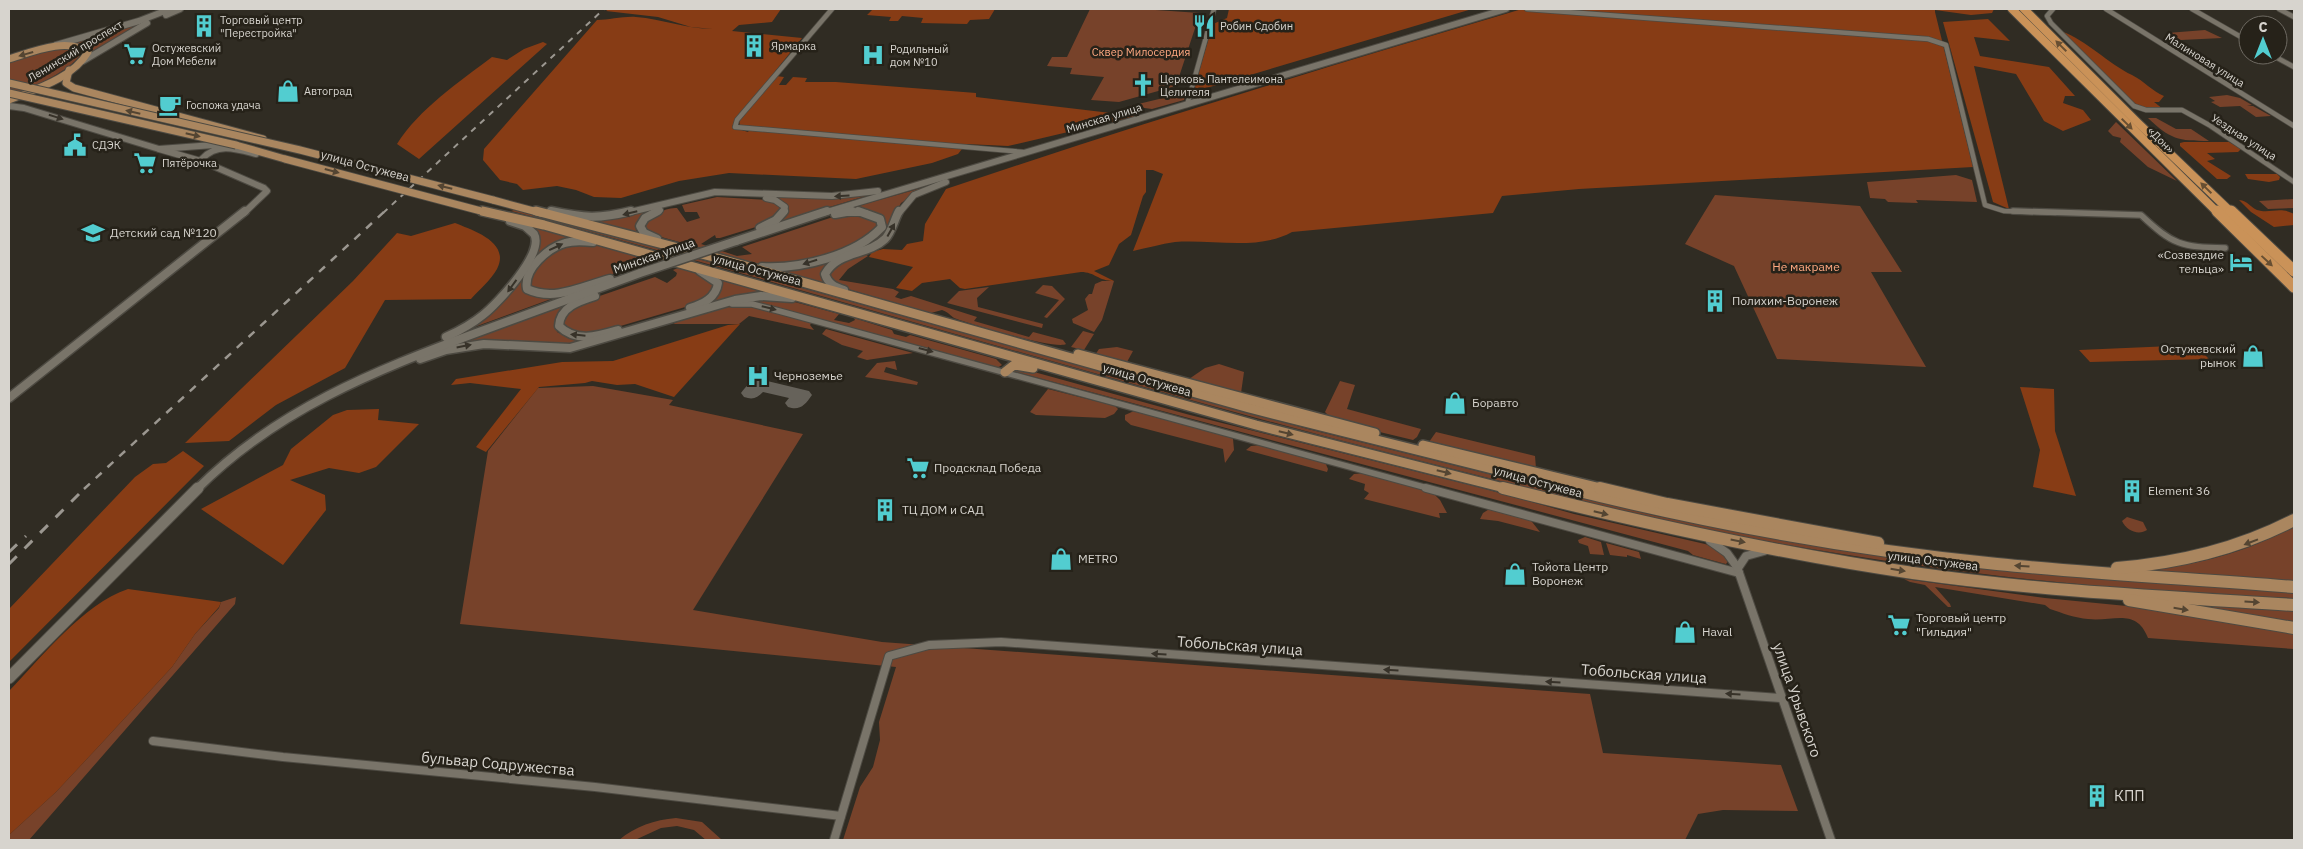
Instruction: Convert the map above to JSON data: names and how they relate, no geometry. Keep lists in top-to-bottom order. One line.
{"streets":{"highway":["«Дон»"],"main road":["Ленинский проспект","улица Остужева"],"street":["Малиновая улица","Минская улица","Уездная улица","Тобольская улица","улица Урывского","бульвар Содружества"]},"crossings":[["Ленинский проспект","улица Остужева"],["Тобольская улица","улица Урывского"],["Тобольская улица","бульвар Содружества"]],"one_way":["Тобольская улица"],"parks":["Сквер Милосердия","Не макраме"],"places":{"building":["Торговый центр \"Перестройка\"","Ярмарка","Полихим-Воронеж","Element 36","ТЦ ДОМ и САД","КПП"],"restaurant":["Робин Сдобин"],"supermarket":["Остужевский Дом Мебели","Пятёрочка","Продсклад Победа","Торговый центр \"Гильдия\""],"hospital":["Родильный дом №10","Черноземье"],"church":["Церковь Пантелеимона Целителя"],"shop":["Автоград","Остужевский рынок","Боравто","METRO","Тойота Центр Воронеж","Haval"],"cafe":["Госпожа удача"],"public building":["СДЭК"],"school or university":["Детский сад №120"],"hotel":["«Созвездие тельца»"]},"north":"top"}
